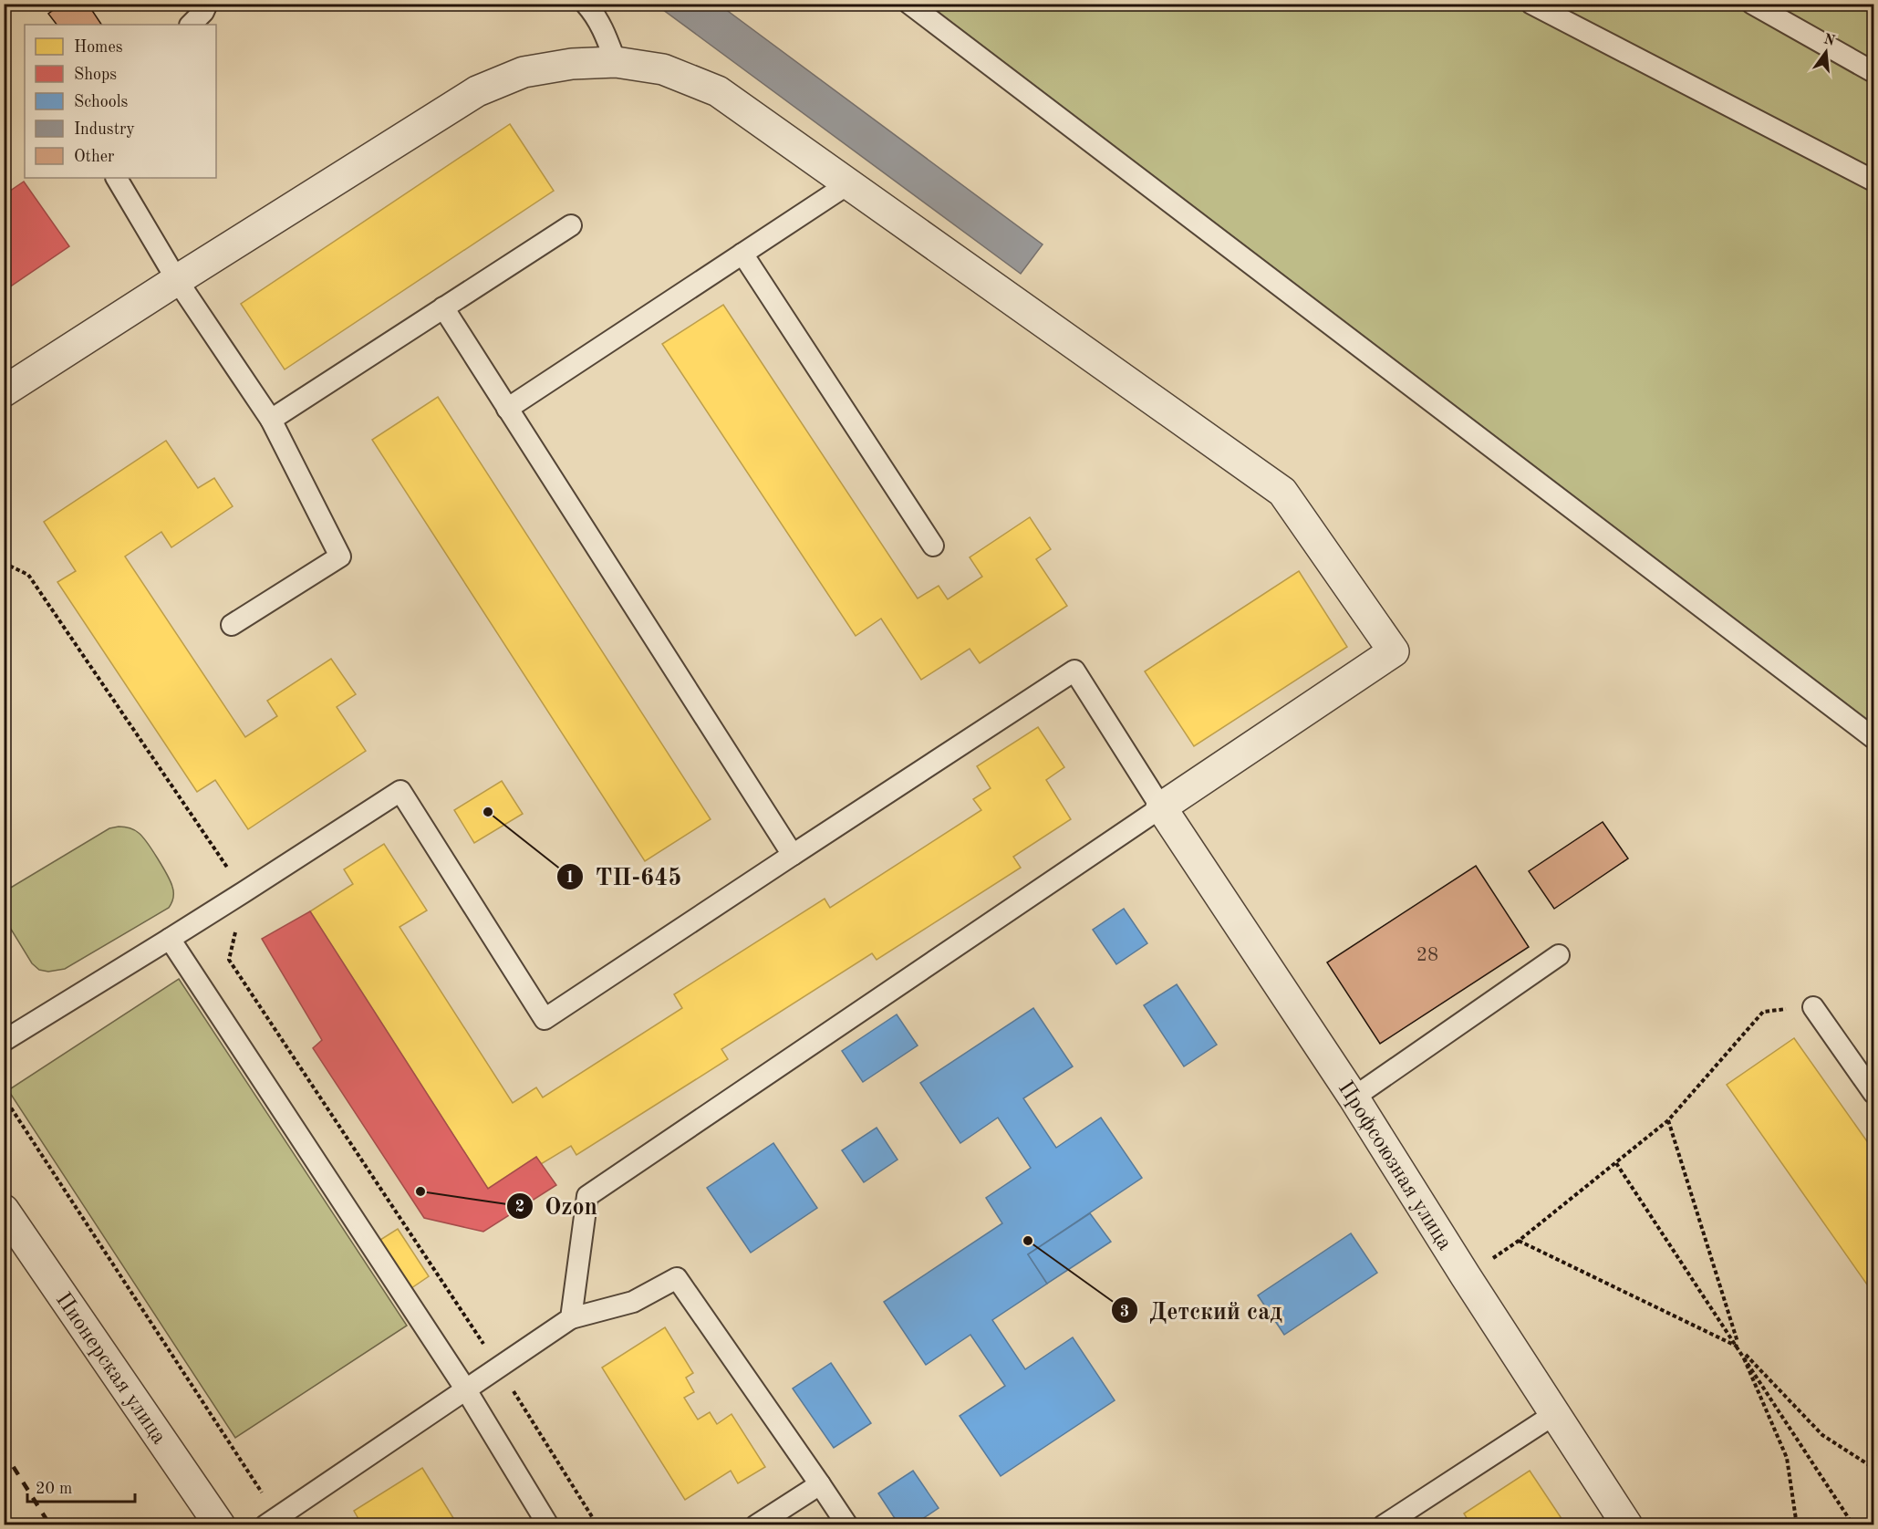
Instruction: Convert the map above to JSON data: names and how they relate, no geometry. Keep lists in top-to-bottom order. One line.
{"streets":{"street":["Профсоюзная улица","Пионерская улица"]},"places":["ТП-645","Ozon","Детский сад"],"house_numbers":["28"],"legend":["Homes","Shops","Schools","Industry","Other"],"scale_bar":"20 m","north":"top"}
